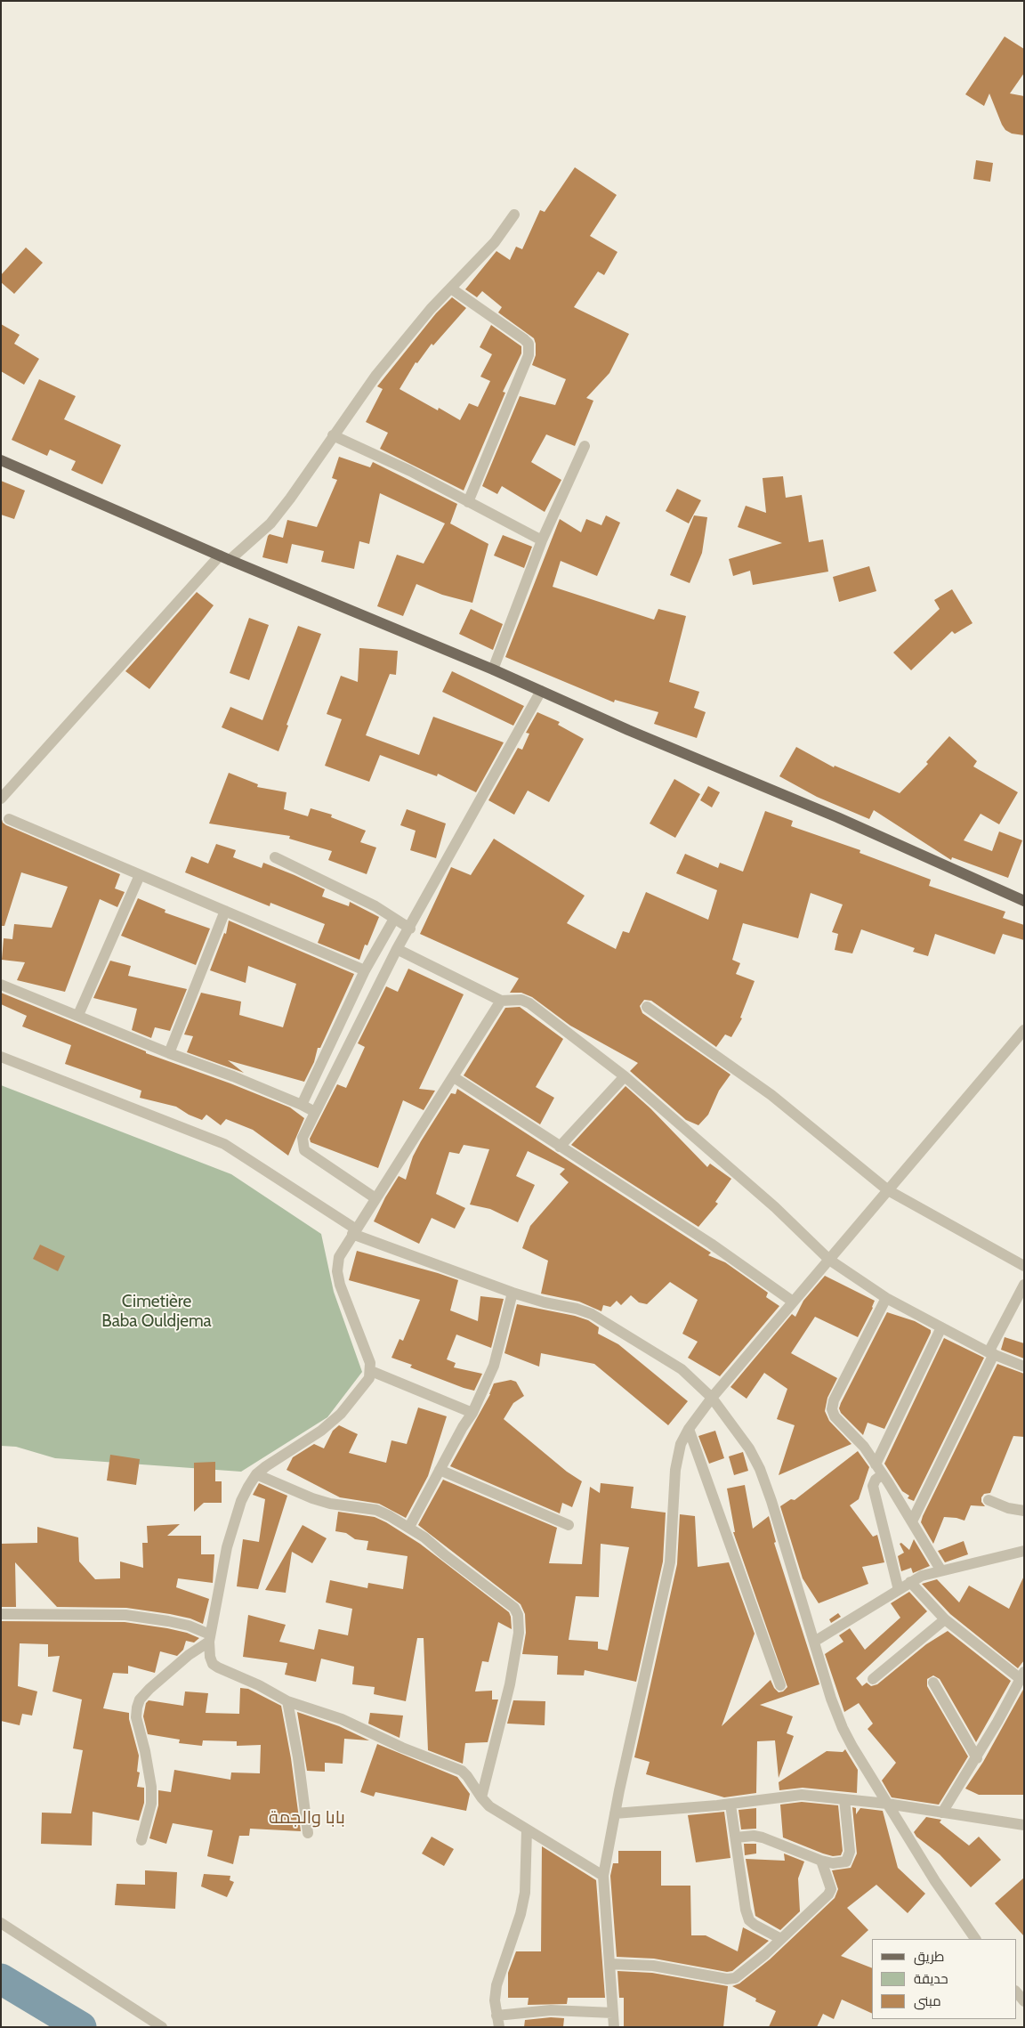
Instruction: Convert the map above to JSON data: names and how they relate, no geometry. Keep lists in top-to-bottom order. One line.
{"districts":["بابا والجمة"],"parks":["Cimetière Baba Ouldjema"],"legend":["طريق","حديقة","مبنى"]}
